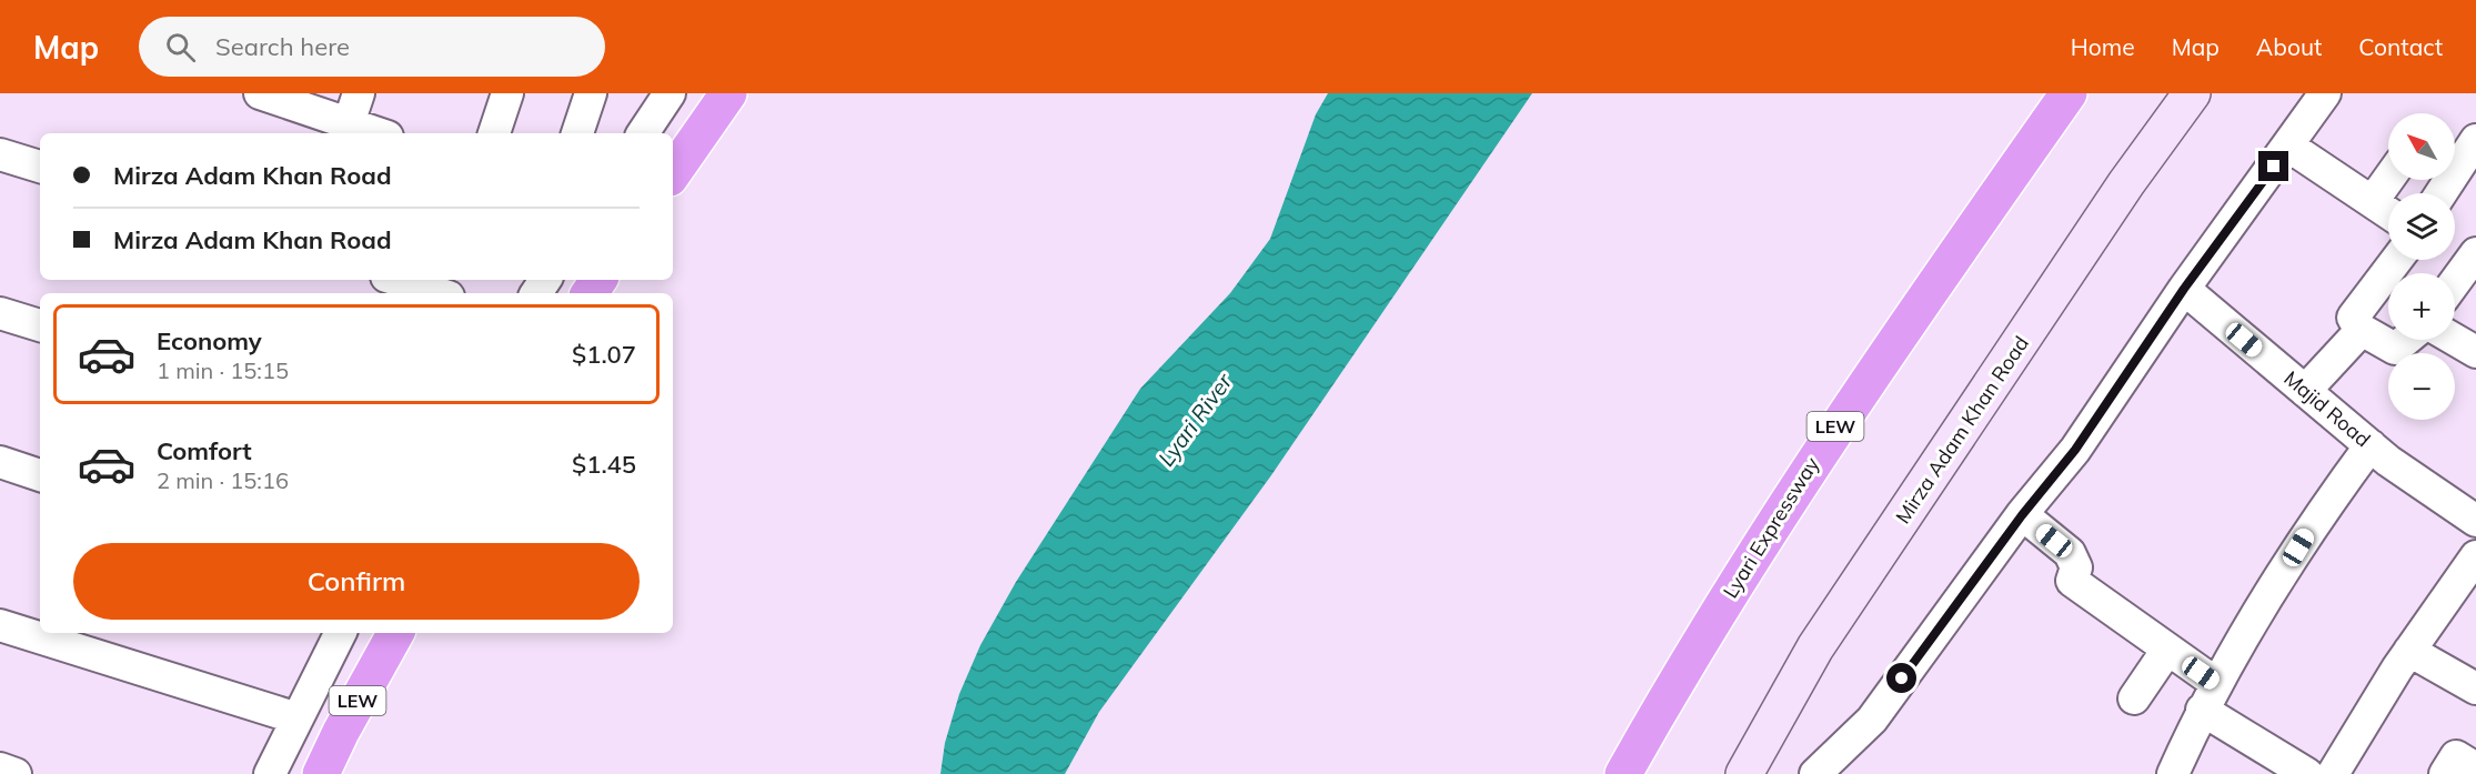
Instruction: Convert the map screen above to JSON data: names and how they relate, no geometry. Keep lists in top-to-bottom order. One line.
{"streets":{"highway":["LEW","Lyari Expressway"],"main road":["Mirza Adam Khan Road"],"street":["Majid Road"]},"water":["Lyari River"],"north":"top left","page":{"header":"Map","search":"Search here","nav":["Home","Map","About","Contact"],"map_buttons":["+","−"],"banner":["Mirza Adam Khan Road","Mirza Adam Khan Road"],"list":[{"name":"Economy","note":"1 min · 15:15","value":"$1.07"},{"name":"Comfort","note":"2 min · 15:16","value":"$1.45"}],"buttons":"Confirm"}}
